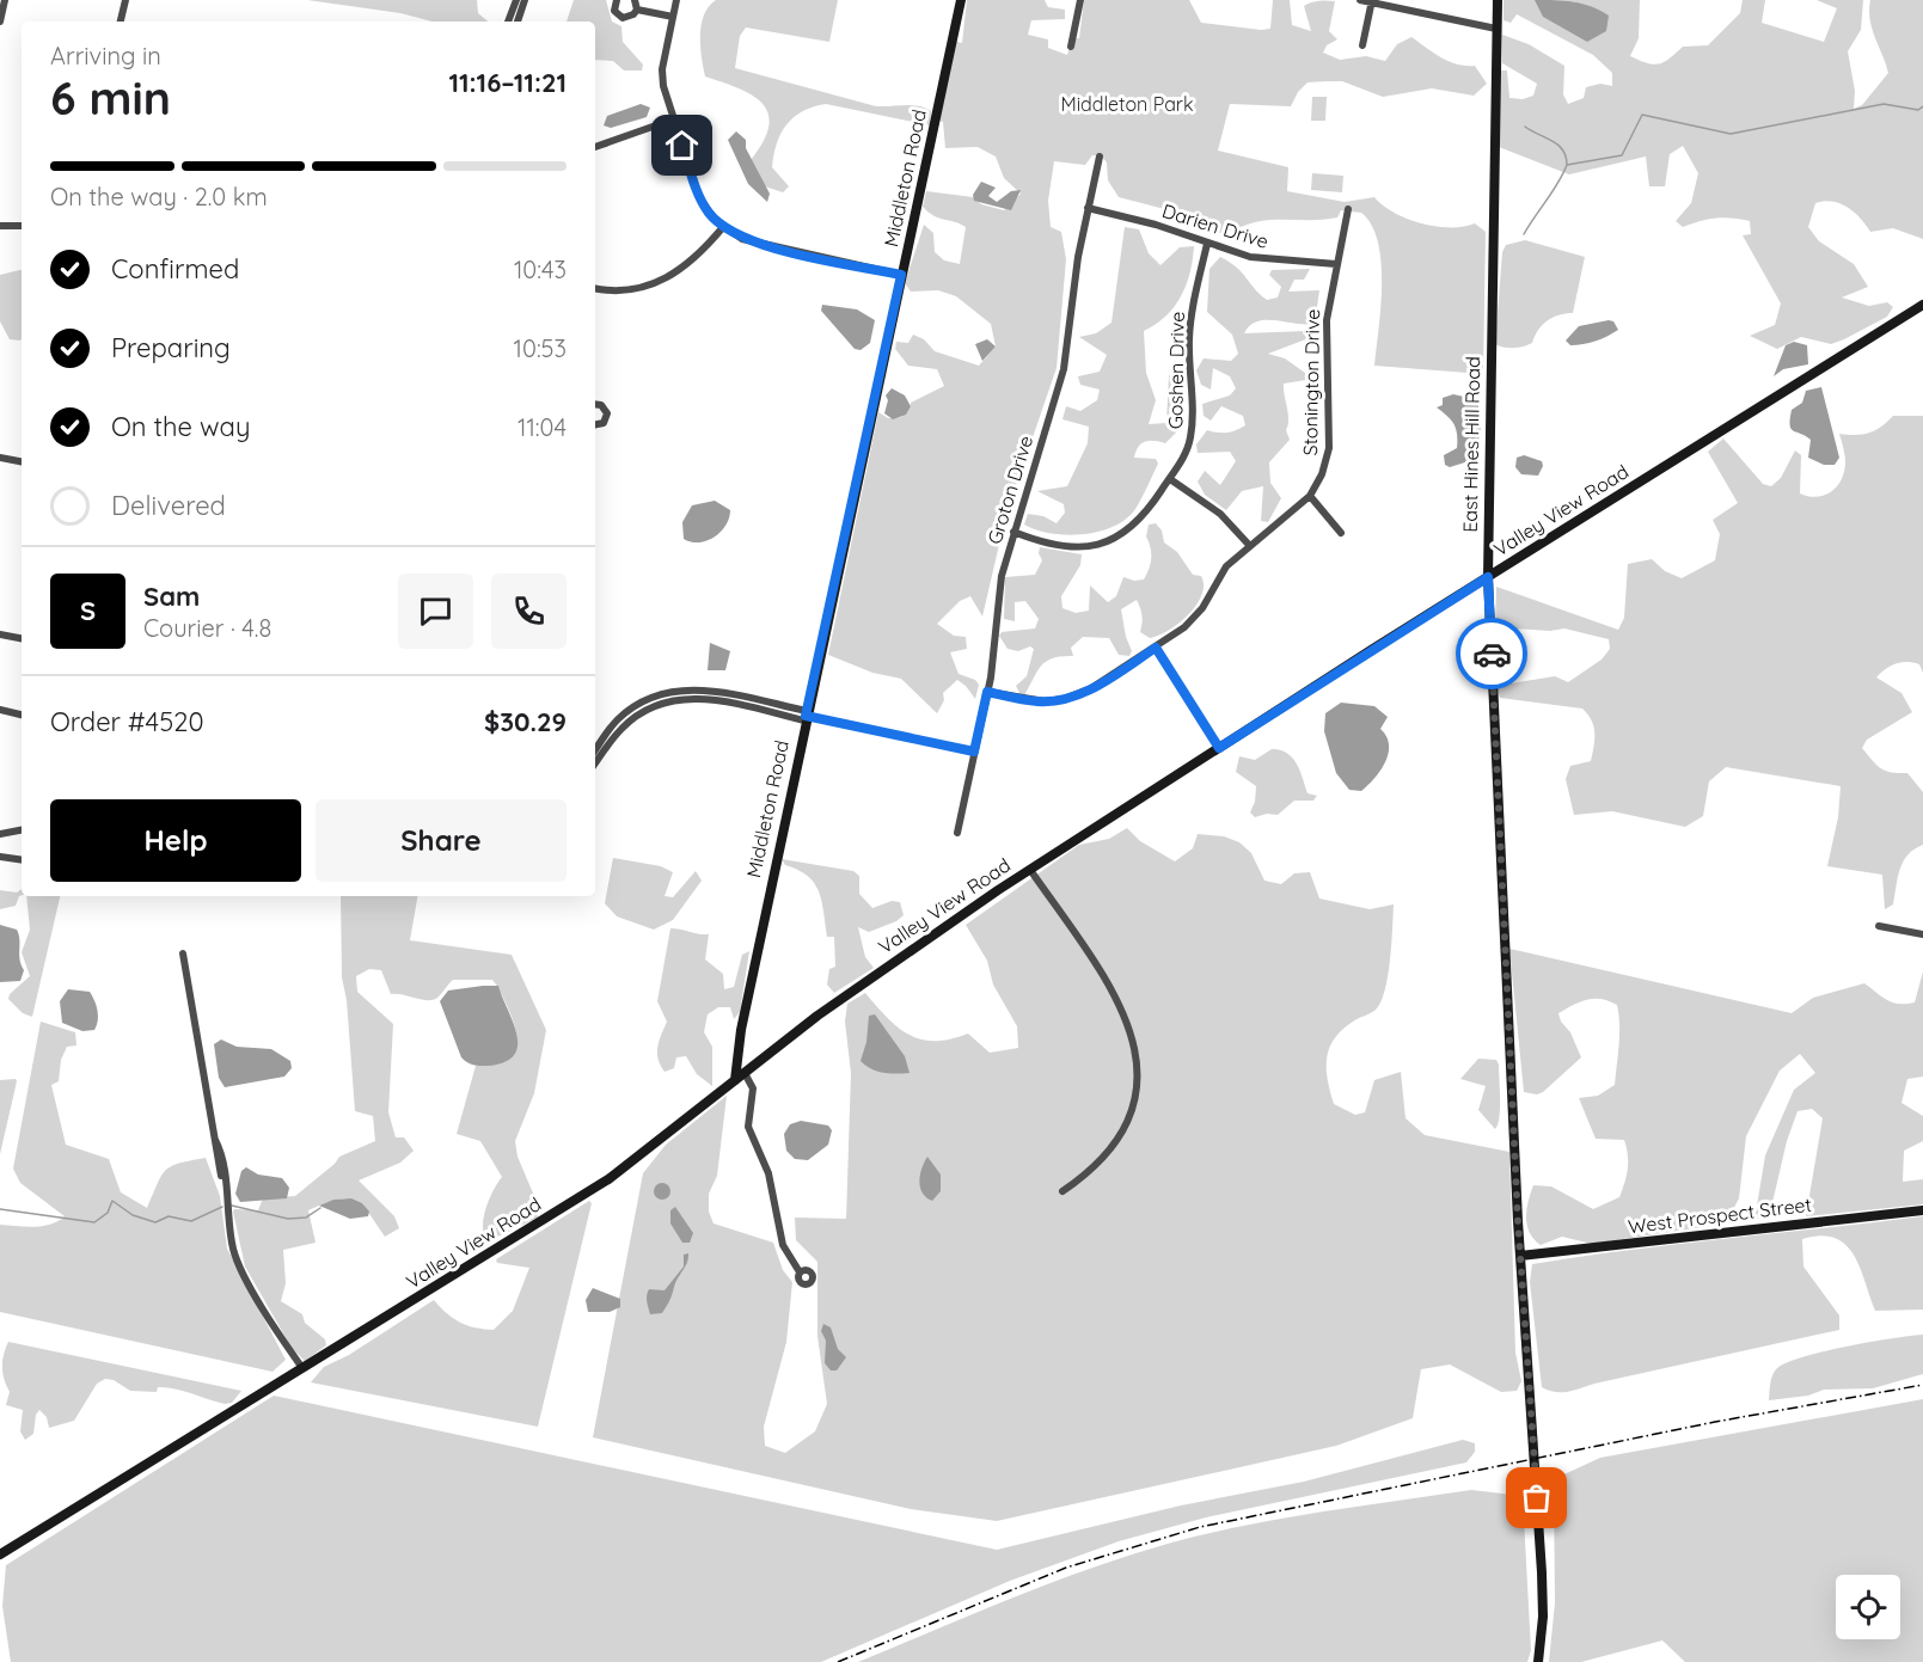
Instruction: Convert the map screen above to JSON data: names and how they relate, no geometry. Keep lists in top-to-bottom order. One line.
{"streets":{"street":["Middleton Road","Darien Drive","Goshen Drive","Stonington Drive","East Hines Hill Road","Groton Drive","Valley View Road","West Prospect Street"]},"crossings":[["Middleton Road","Valley View Road"],["Darien Drive","Goshen Drive"],["Darien Drive","Stonington Drive"],["Darien Drive","Groton Drive"],["Goshen Drive","Groton Drive"],["Stonington Drive","Groton Drive"],["East Hines Hill Road","Valley View Road"],["East Hines Hill Road","West Prospect Street"]],"parks":["Middleton Park"],"page":{"heading":["6 min","Arriving in","11:16–11:21"],"panel":["Sam","Courier · 4.8","Order #4520","$30.29"],"bar":"On the way · 2.0 km","list":[["Confirmed","10:43"],["Preparing","10:53"],["On the way","11:04"],"Delivered"],"round":"S","buttons":["Help","Share"]}}
